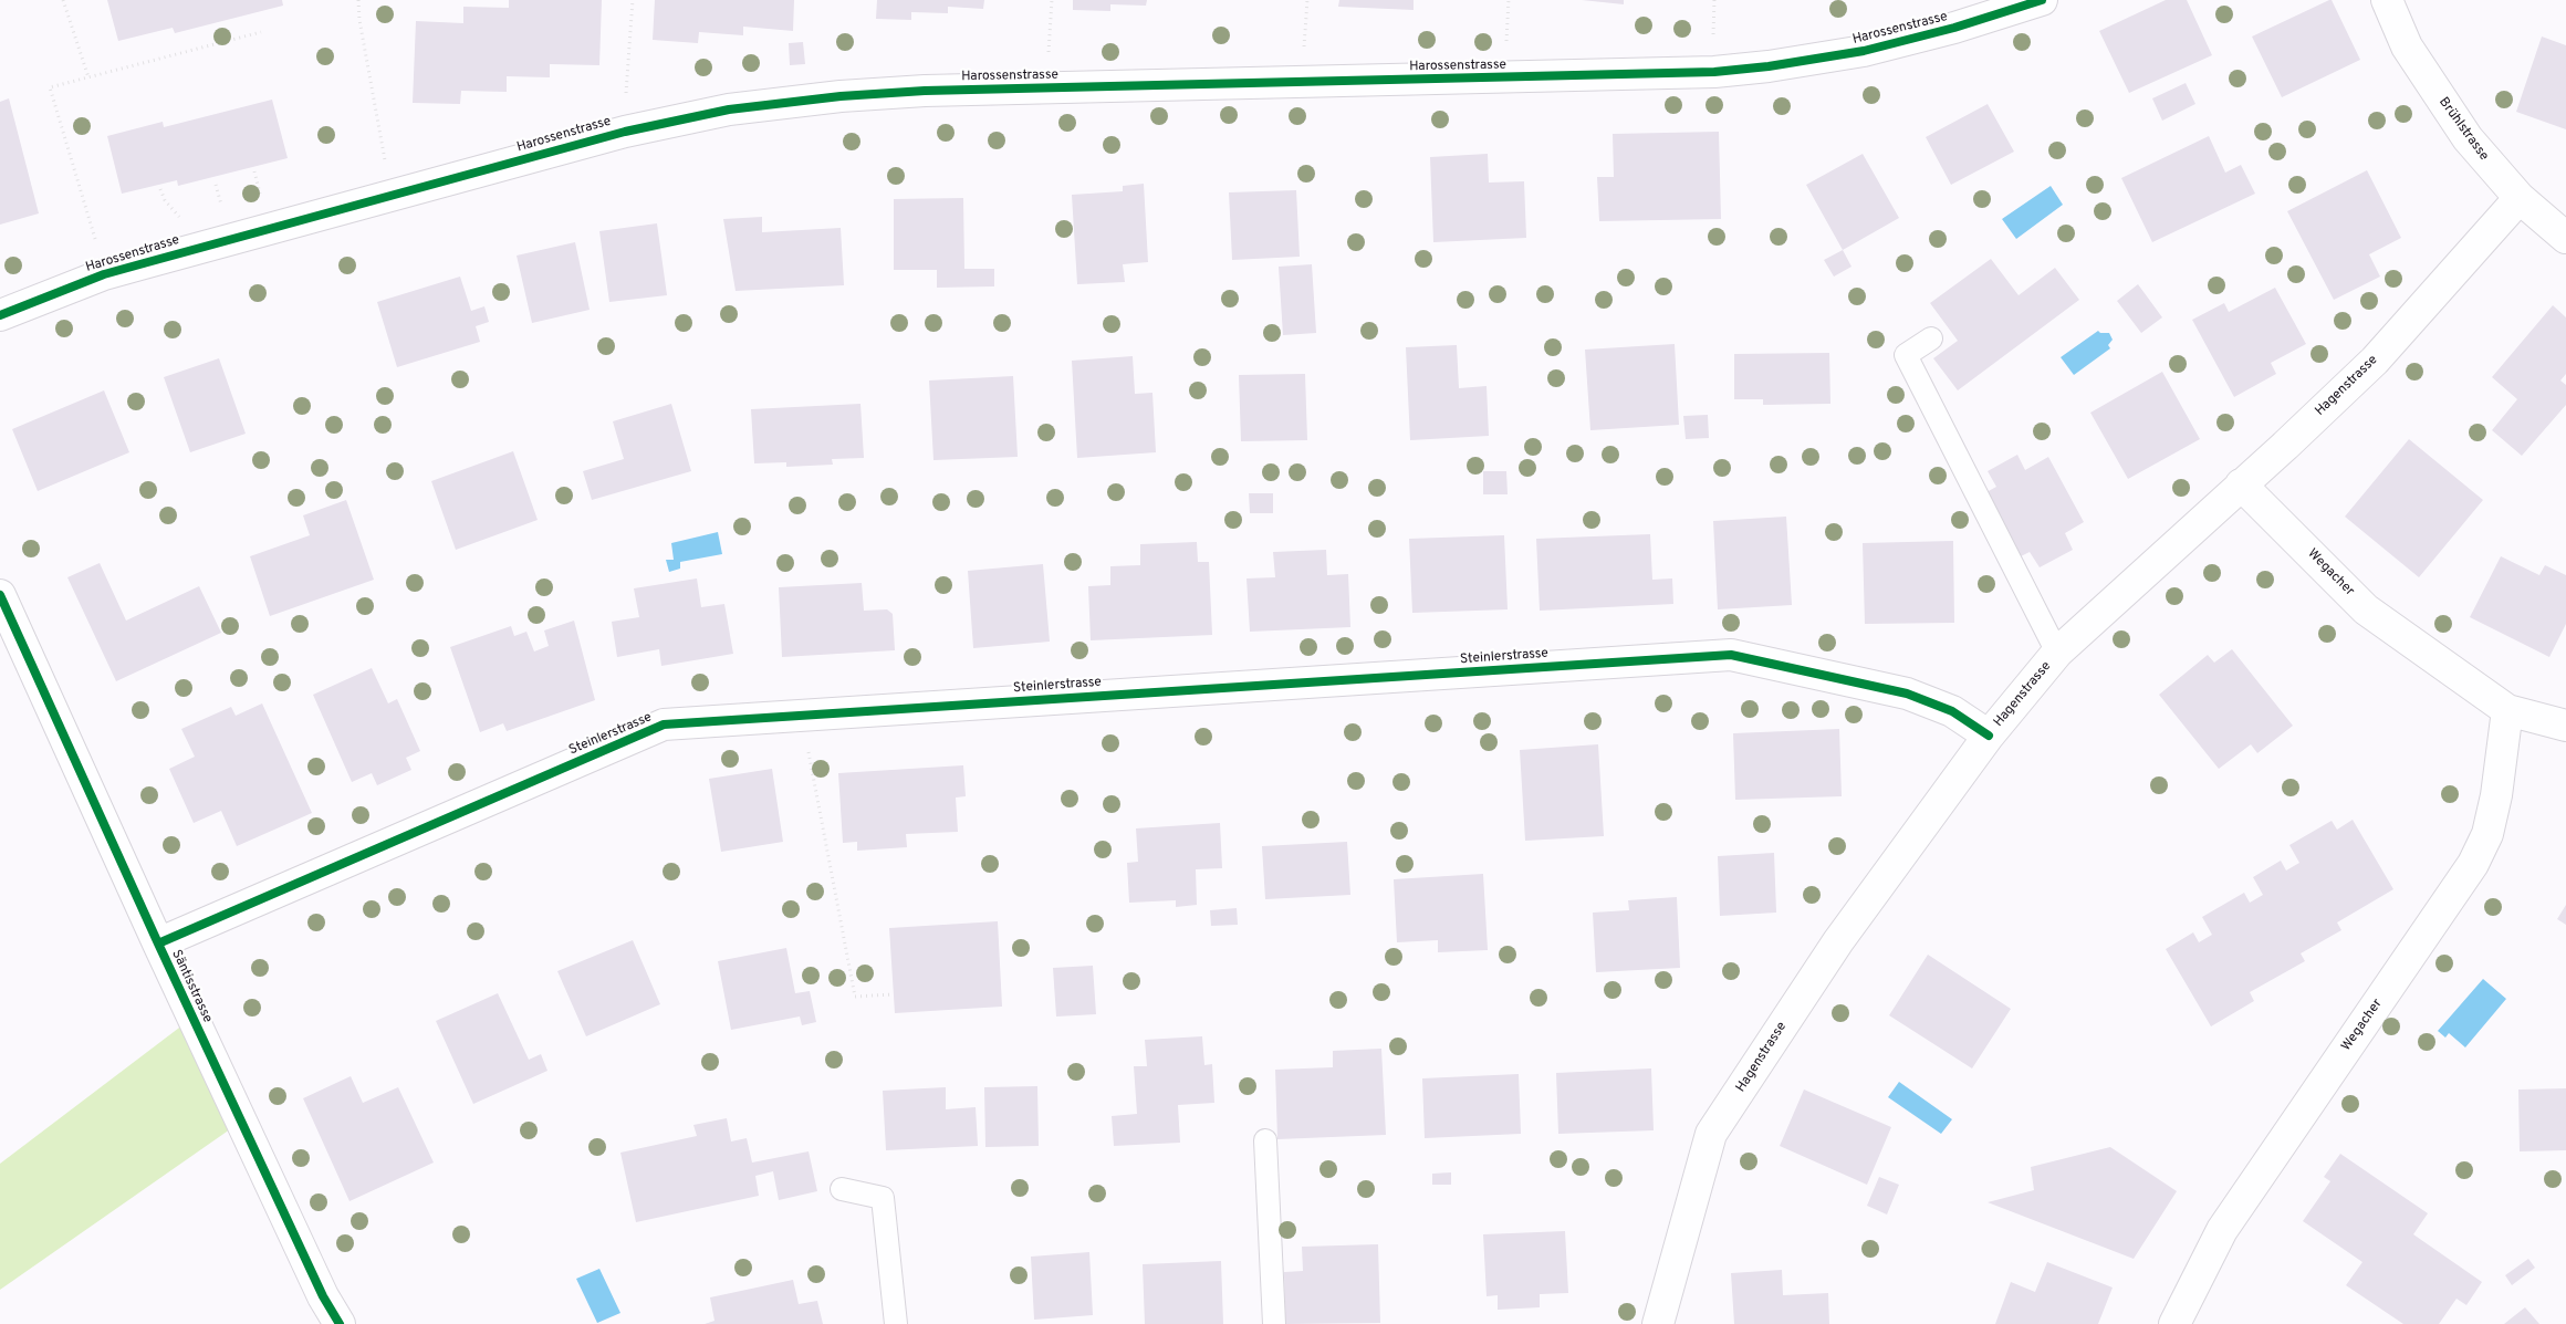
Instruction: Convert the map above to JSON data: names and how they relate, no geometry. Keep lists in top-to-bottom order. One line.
{"streets":{"street":["Harossenstrasse","Brühlstrasse","Hagenstrasse","Wegacher","Steinlerstrasse","Säntisstrasse"]},"crossings":[["Brühlstrasse","Hagenstrasse"],["Hagenstrasse","Wegacher"],["Hagenstrasse","Steinlerstrasse"],["Steinlerstrasse","Säntisstrasse"]]}
